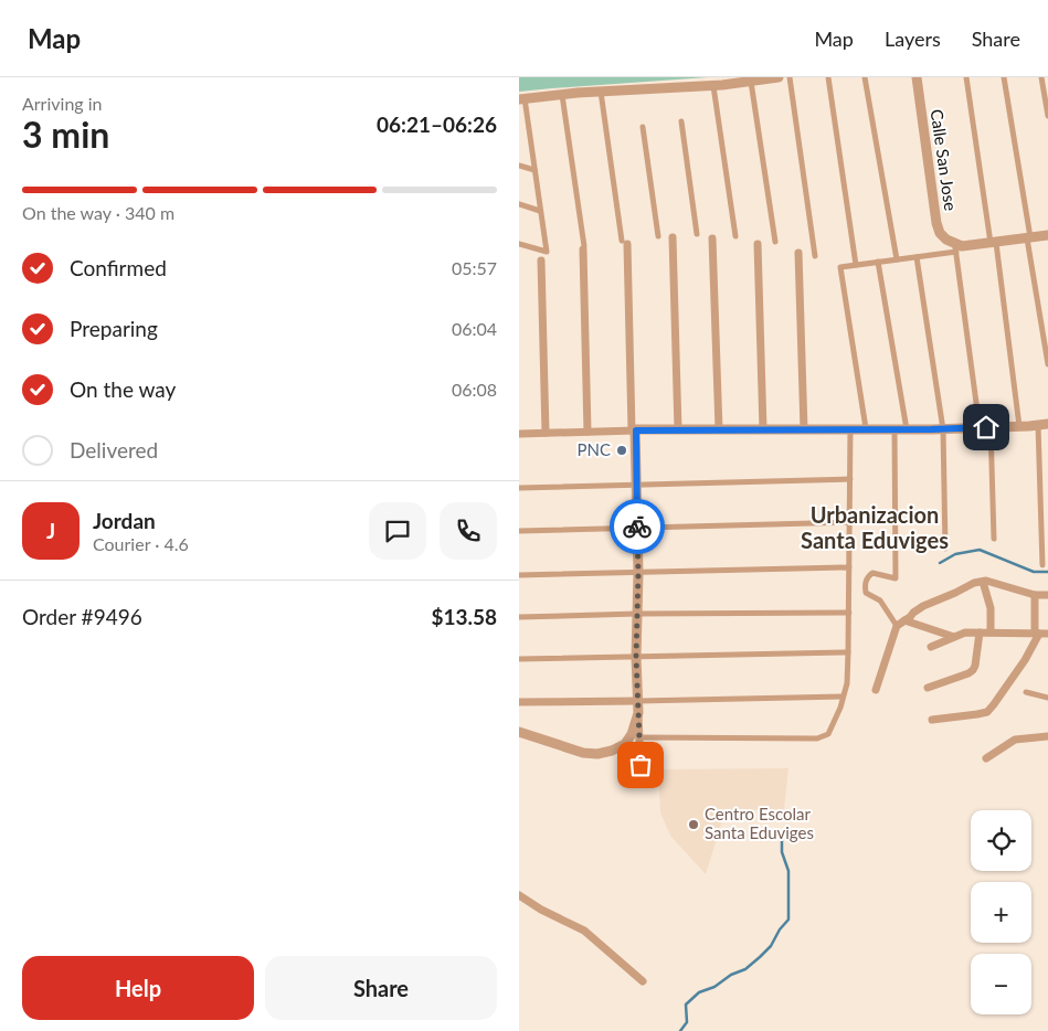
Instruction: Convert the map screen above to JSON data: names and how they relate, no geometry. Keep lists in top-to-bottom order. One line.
{"streets":{"street":["Calle San Jose"]},"districts":["Urbanizacion Santa Eduviges"],"places":["PNC","Centro Escolar Santa Eduviges"],"page":{"header":"Map","nav":["Map","Layers","Share"],"heading":["3 min","Arriving in","06:21–06:26"],"panel":["Jordan","Courier · 4.6","Order #9496","$13.58"],"bar":"On the way · 340 m","list":[["Confirmed","05:57"],["Preparing","06:04"],["On the way","06:08"],"Delivered"],"round":"J","map_buttons":["+","−"],"buttons":["Help","Share"]}}
